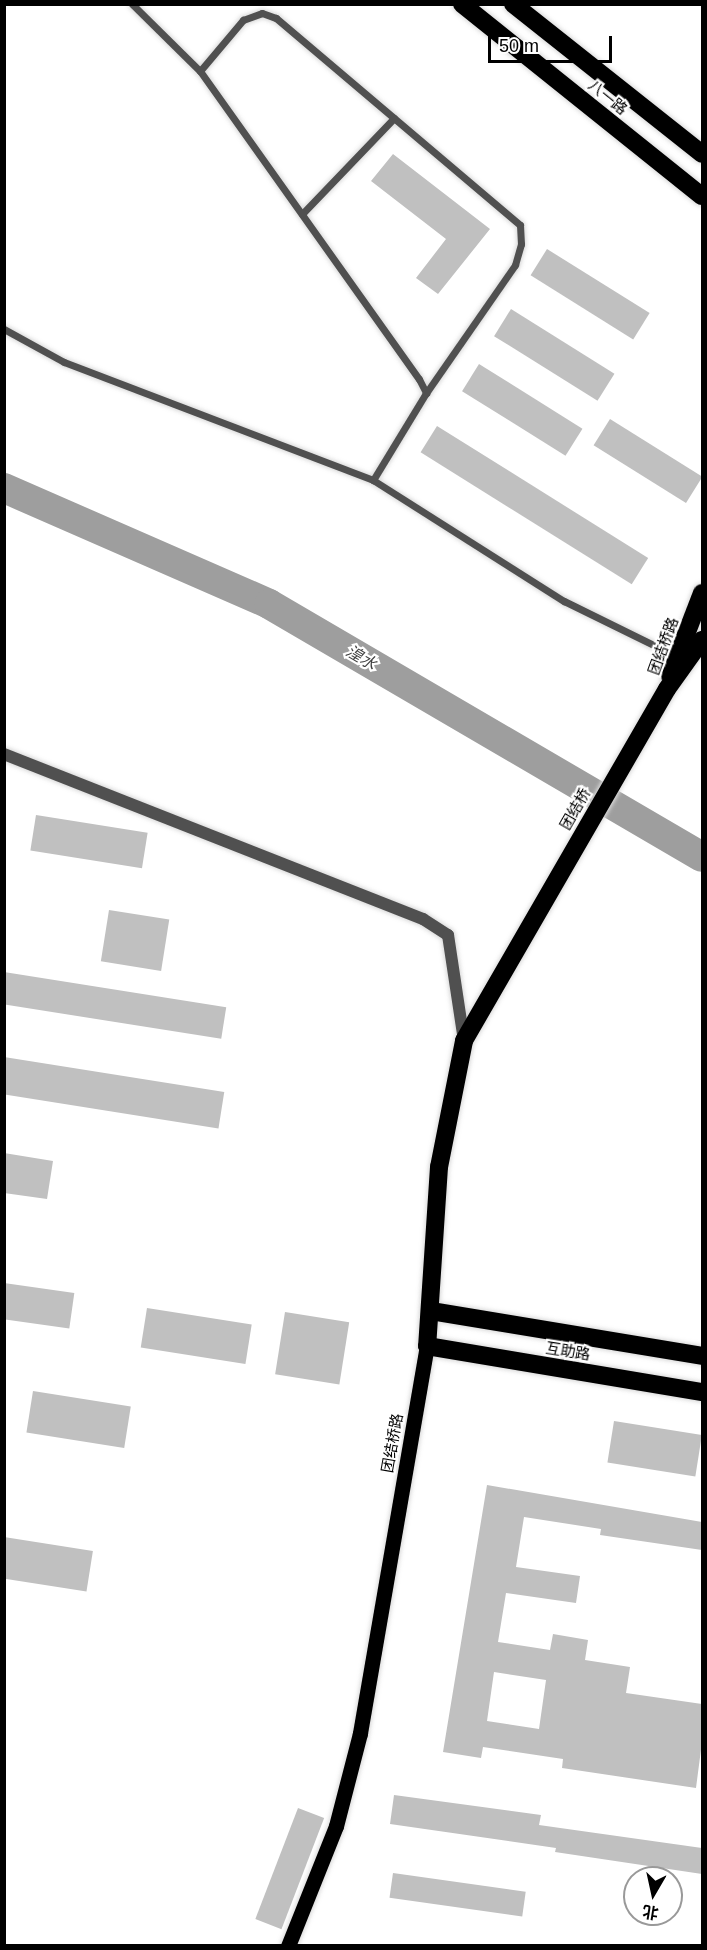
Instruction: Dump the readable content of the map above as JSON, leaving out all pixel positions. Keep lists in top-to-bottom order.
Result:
{
  "streets": {
    "highway": [
      "八一路",
      "团结桥路",
      "团结桥",
      "互助路"
    ]
  },
  "crossings": [
    ["团结桥路", "团结桥"],
    ["团结桥路", "互助路"]
  ],
  "water": ["湟水"],
  "scale_bar": "50 m",
  "north": "bottom"
}
